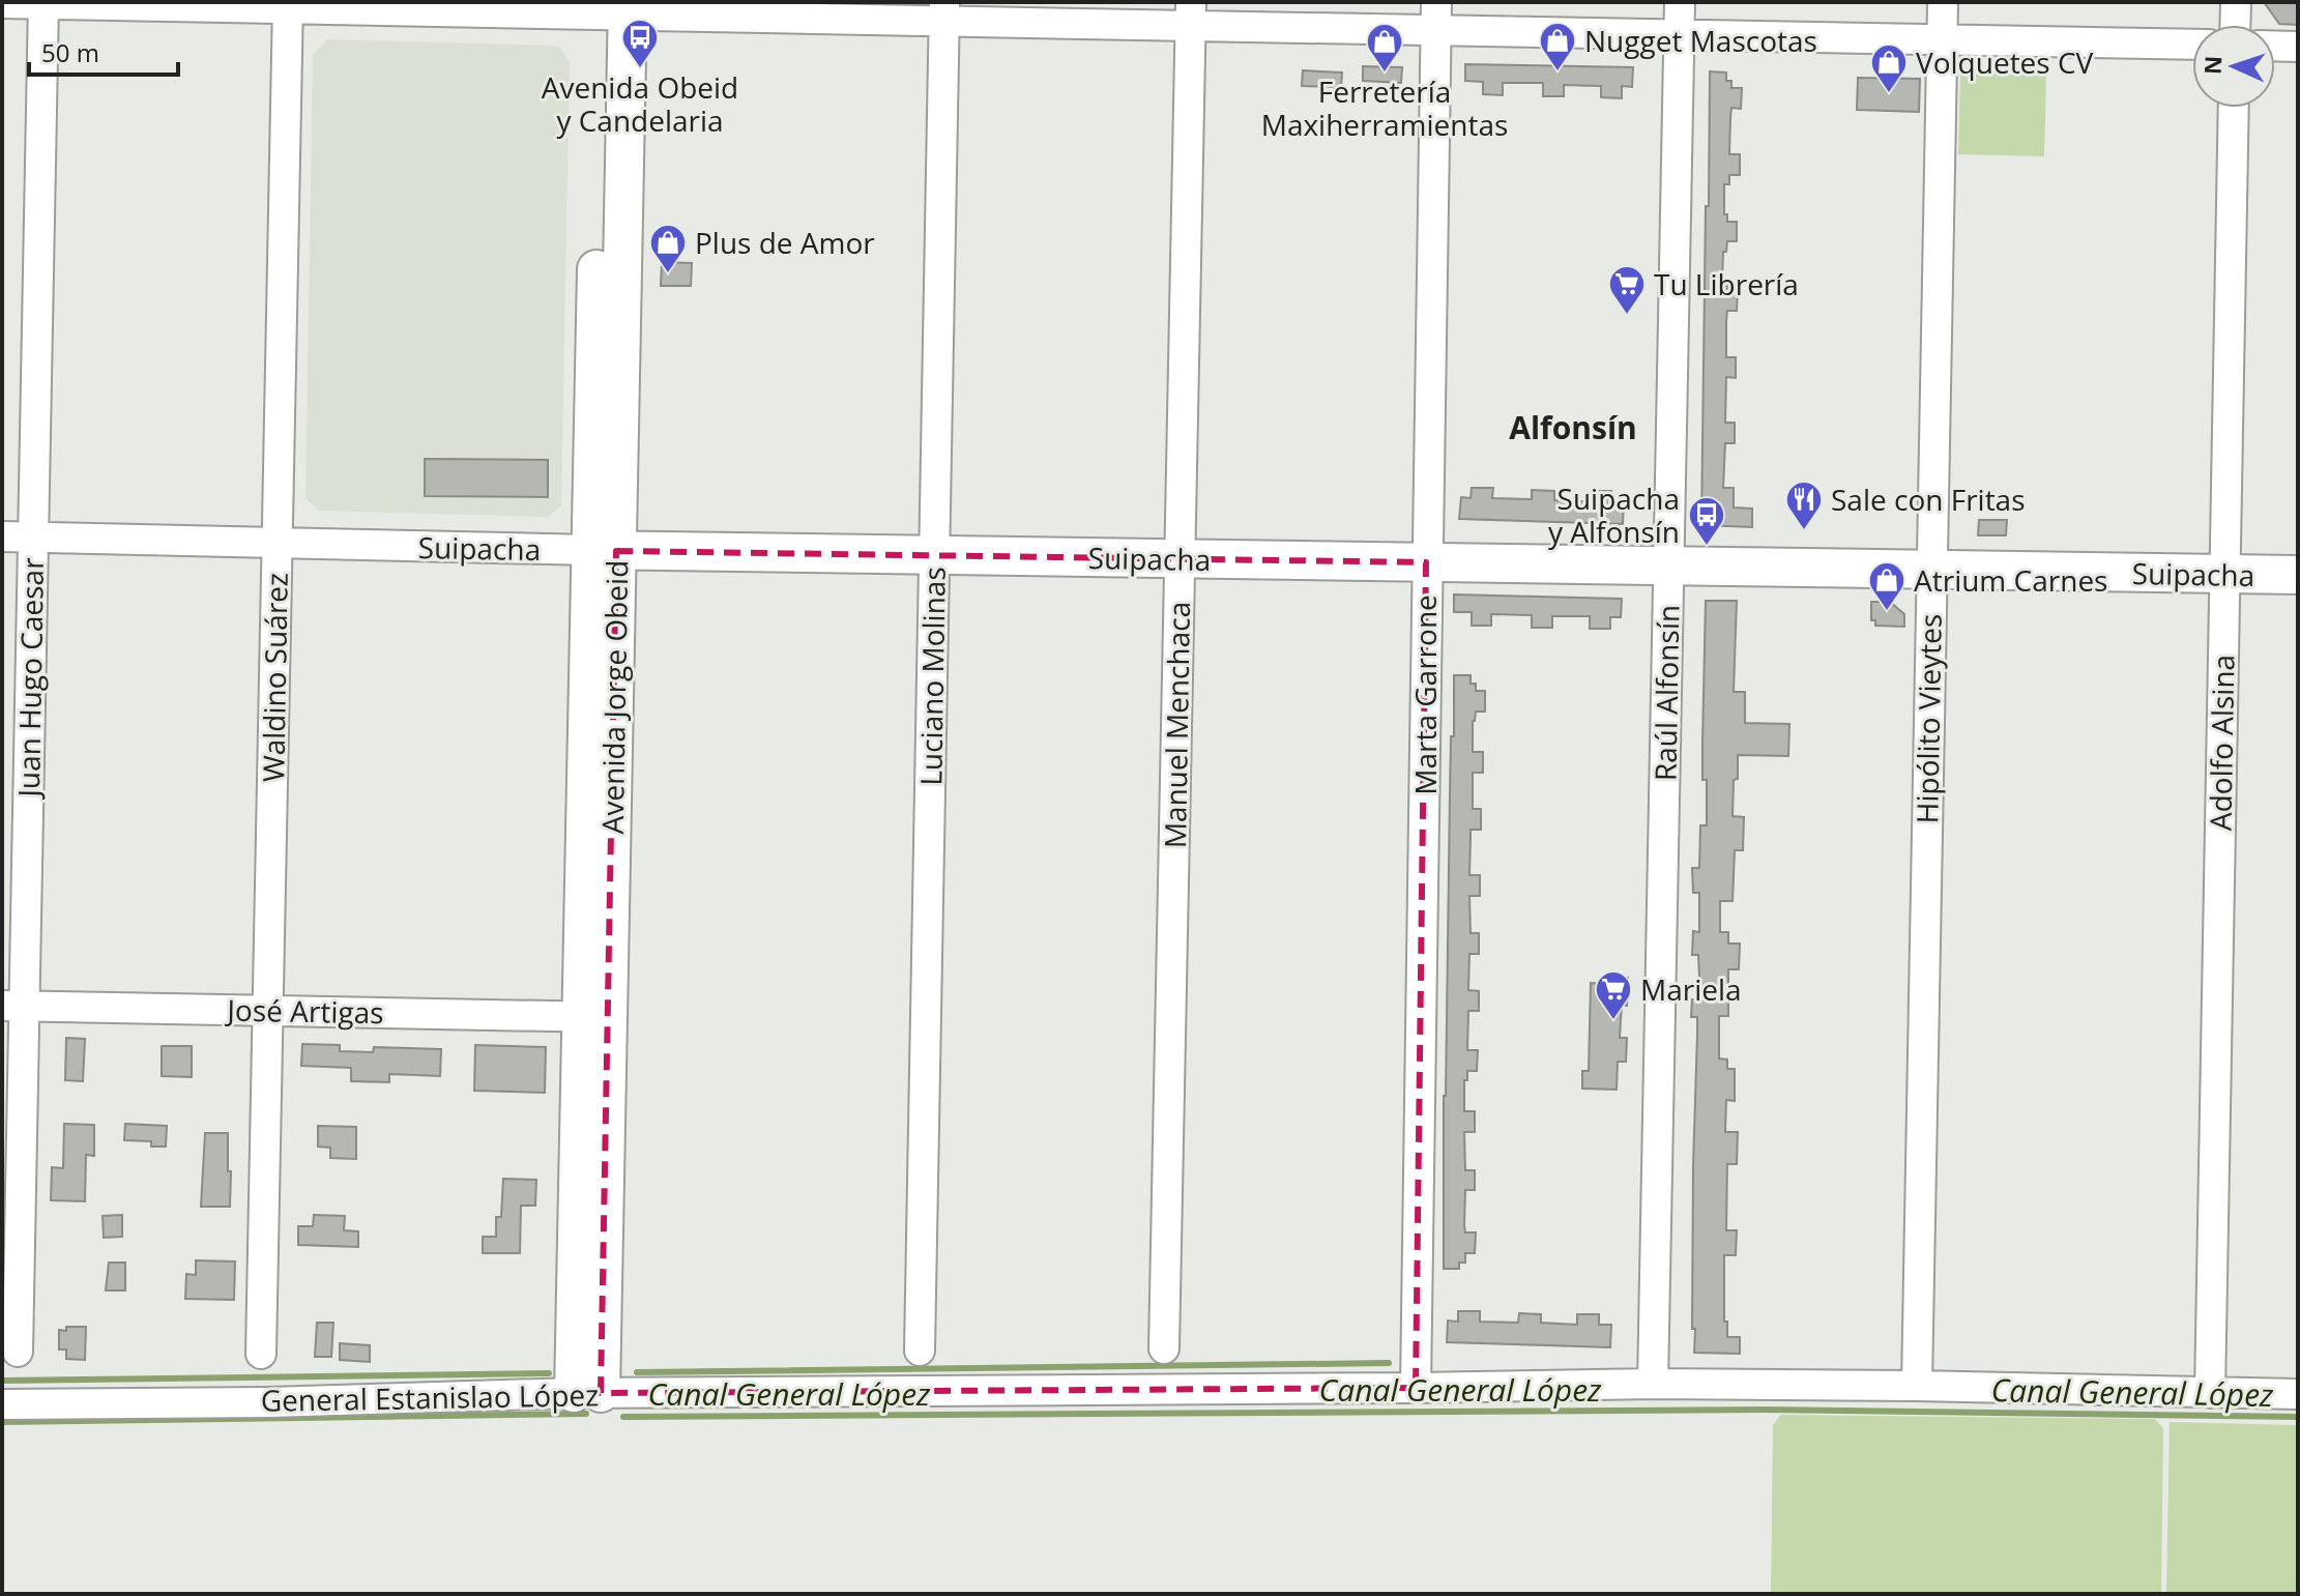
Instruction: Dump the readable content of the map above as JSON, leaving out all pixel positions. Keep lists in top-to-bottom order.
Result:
{
  "streets": {
    "main road": ["Suipacha", "Avenida Jorge Obeid"],
    "street": [
      "Luciano Molinas",
      "Juan Hugo Caesar",
      "Waldino Suárez",
      "Raúl Alfonsín",
      "Marta Garrone",
      "Hipólito Vieytes",
      "Manuel Menchaca",
      "Adolfo Alsina",
      "José Artigas",
      "General Estanislao López"
    ]
  },
  "crossings": [
    ["Suipacha", "Luciano Molinas"],
    ["Suipacha", "Juan Hugo Caesar"],
    ["Suipacha", "Waldino Suárez"],
    ["Suipacha", "Raúl Alfonsín"],
    ["Suipacha", "Marta Garrone"],
    ["Suipacha", "Avenida Jorge Obeid"],
    ["Suipacha", "Hipólito Vieytes"],
    ["Suipacha", "Manuel Menchaca"],
    ["Suipacha", "Adolfo Alsina"],
    ["Juan Hugo Caesar", "José Artigas"],
    ["Waldino Suárez", "José Artigas"],
    ["Raúl Alfonsín", "General Estanislao López"],
    ["Marta Garrone", "General Estanislao López"],
    ["Avenida Jorge Obeid", "José Artigas"],
    ["Avenida Jorge Obeid", "General Estanislao López"],
    ["Hipólito Vieytes", "General Estanislao López"],
    ["Adolfo Alsina", "General Estanislao López"]
  ],
  "districts": ["Alfonsín"],
  "water": ["Canal General López"],
  "places": {
    "bus stop": ["Avenida Obeid y Candelaria", "Suipacha y Alfonsín"],
    "shop": [
      "Nugget Mascotas",
      "Ferretería Maxiherramientas",
      "Volquetes CV",
      "Plus de Amor",
      "Atrium Carnes"
    ],
    "supermarket": ["Tu Librería", "Mariela"],
    "restaurant": ["Sale con Fritas"]
  },
  "scale_bar": "50 m",
  "north": "left"
}
